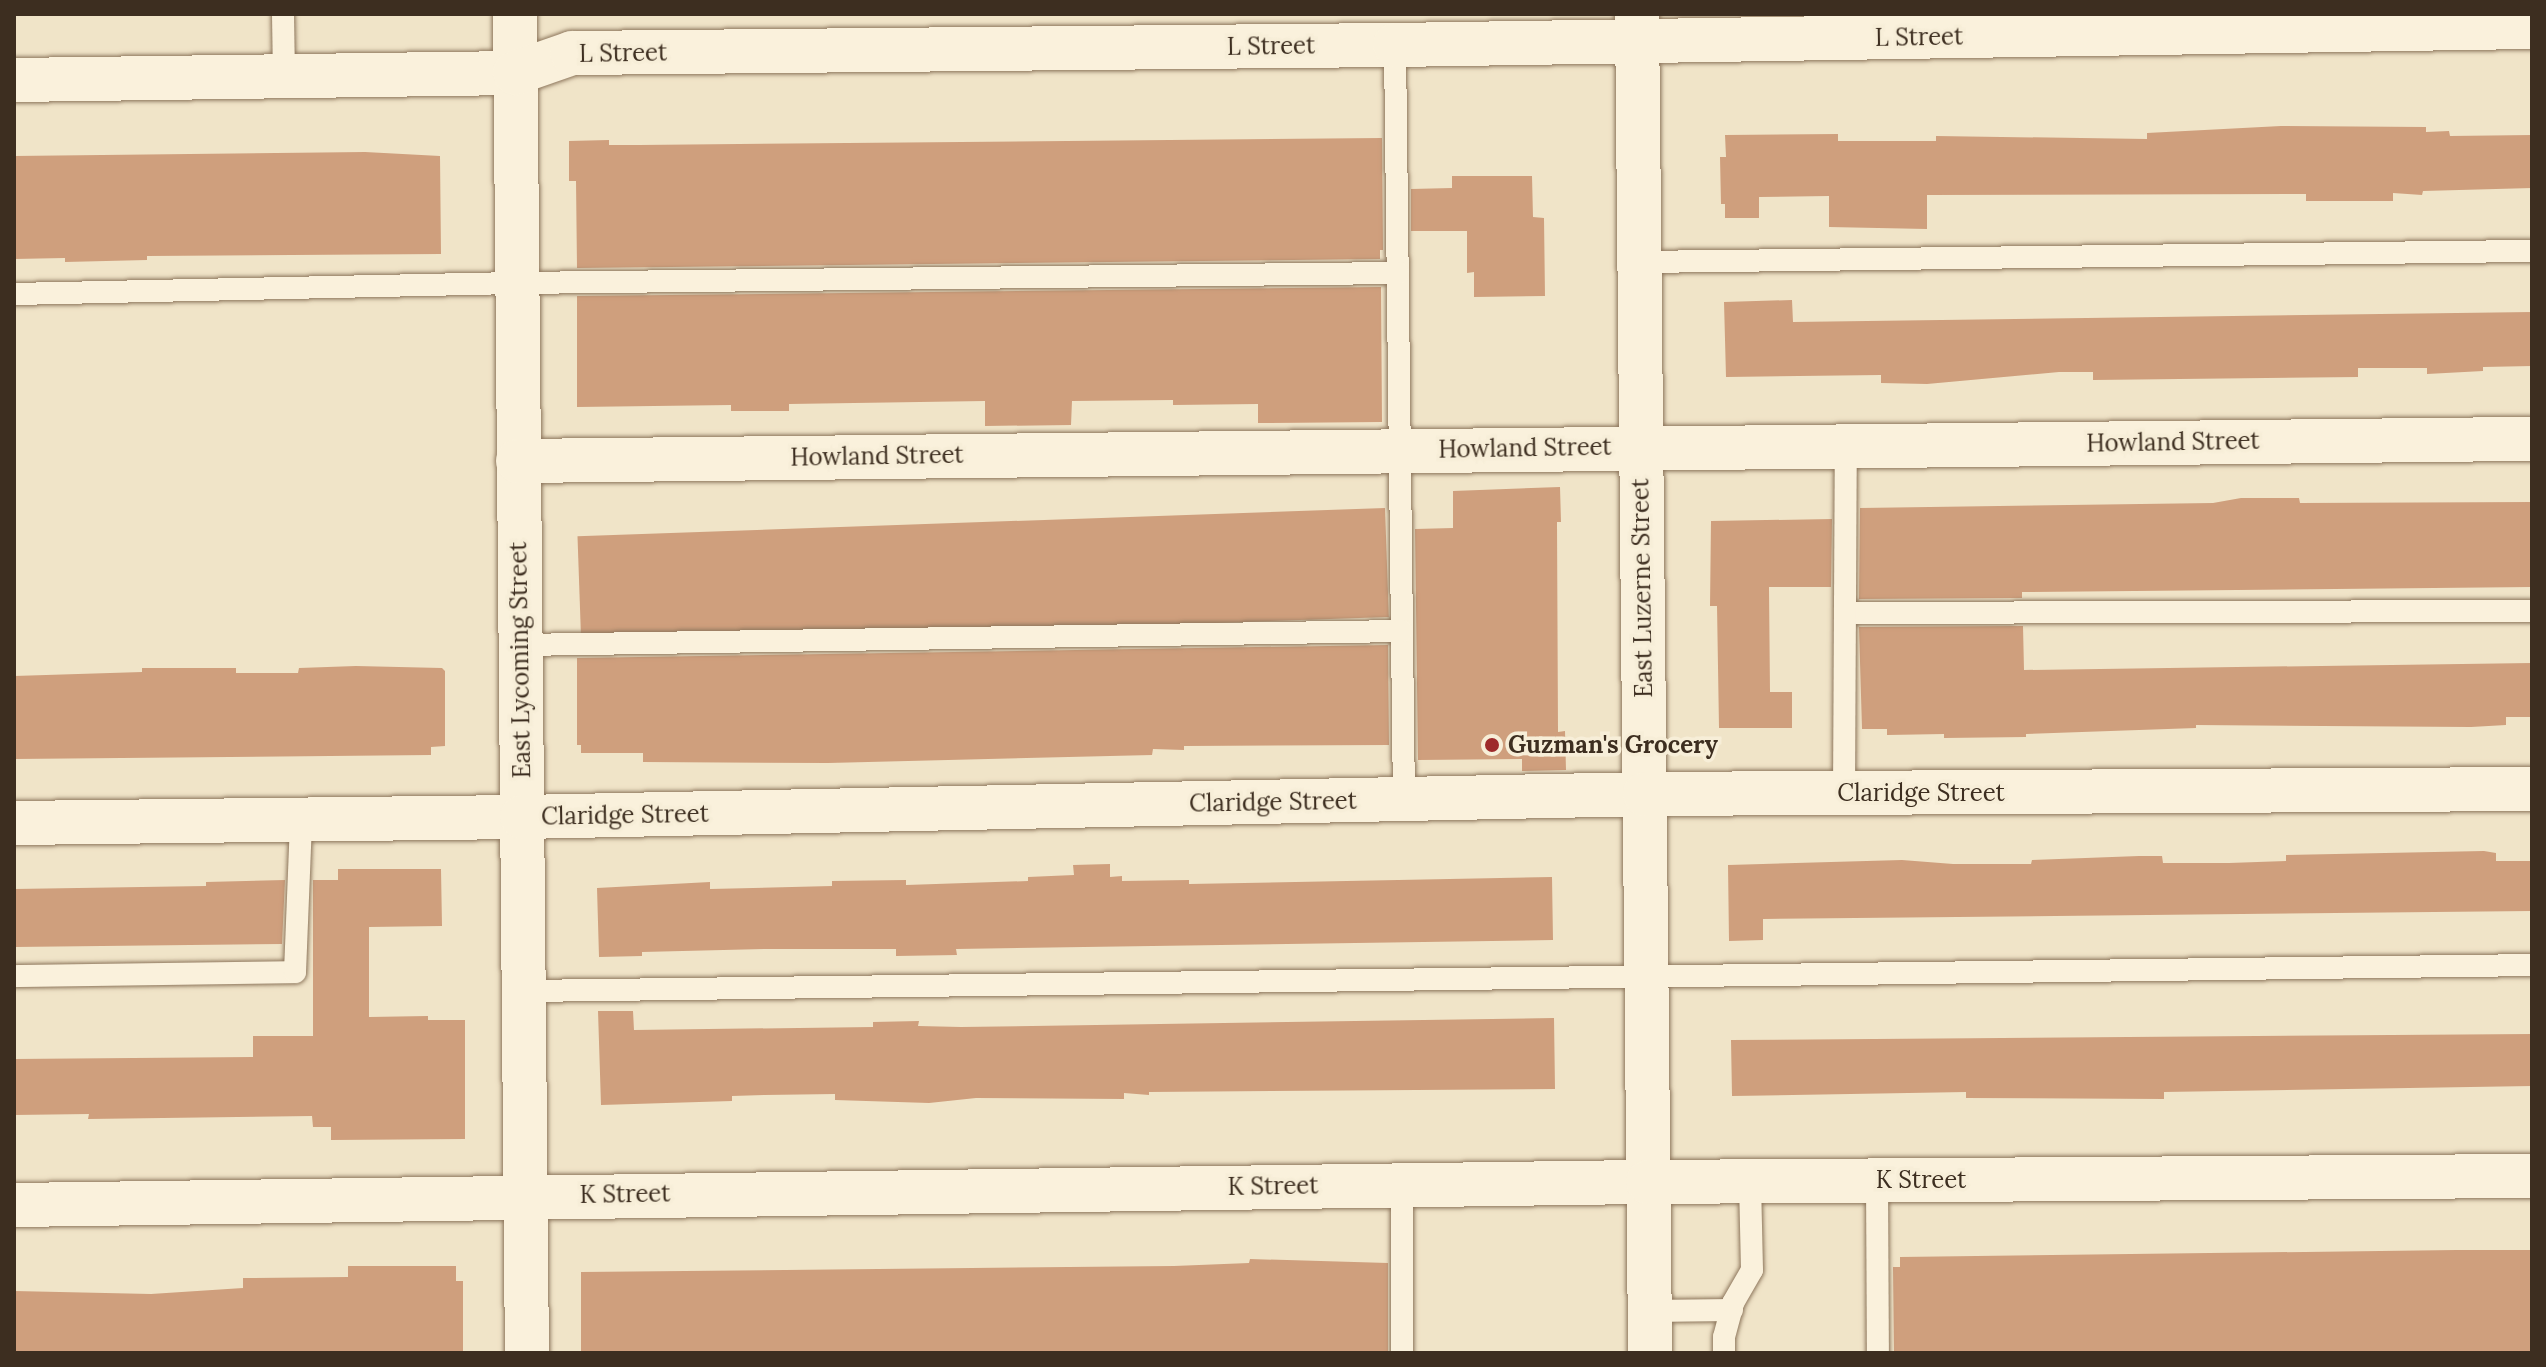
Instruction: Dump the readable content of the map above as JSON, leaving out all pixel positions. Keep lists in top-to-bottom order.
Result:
{
  "streets": {
    "street": [
      "L Street",
      "Howland Street",
      "East Luzerne Street",
      "East Lycoming Street",
      "Claridge Street",
      "K Street"
    ]
  },
  "crossings": [
    ["L Street", "East Luzerne Street"],
    ["L Street", "East Lycoming Street"],
    ["Howland Street", "East Luzerne Street"],
    ["Howland Street", "East Lycoming Street"],
    ["East Luzerne Street", "Claridge Street"],
    ["East Luzerne Street", "K Street"],
    ["East Lycoming Street", "Claridge Street"],
    ["East Lycoming Street", "K Street"]
  ],
  "places": ["Guzman's Grocery"]
}
